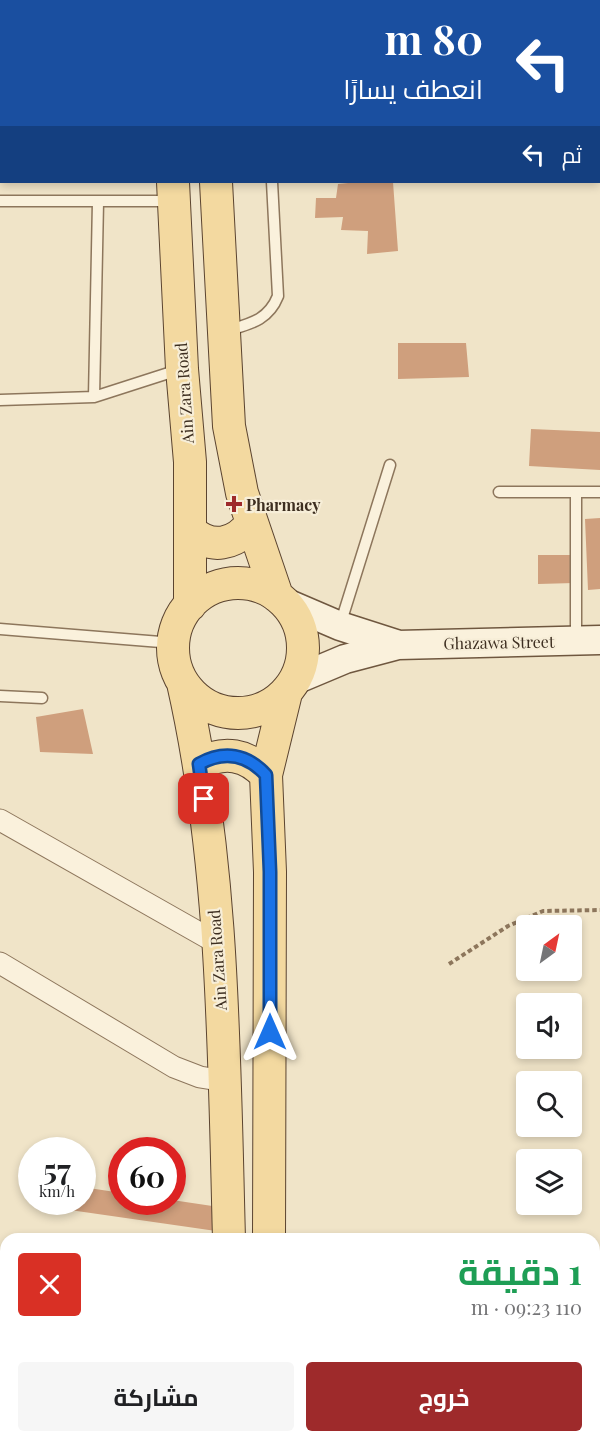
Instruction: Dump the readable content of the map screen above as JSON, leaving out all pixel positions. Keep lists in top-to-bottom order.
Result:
{
  "streets": {
    "main road": ["Ain Zara Road", "Ghazawa Street"]
  },
  "crossings": [
    ["Ain Zara Road", "Ghazawa Street"]
  ],
  "places": {
    "health": ["Pharmacy"]
  },
  "north": "top right",
  "page": {
    "turn": ["80 m", "انعطف يسارًا"],
    "then": "ثم",
    "speed": "57 km/h",
    "limit": "60",
    "heading": ["1 دقيقة", "110 m · 09:23"],
    "buttons": ["خروج", "مشاركة"]
  }
}
